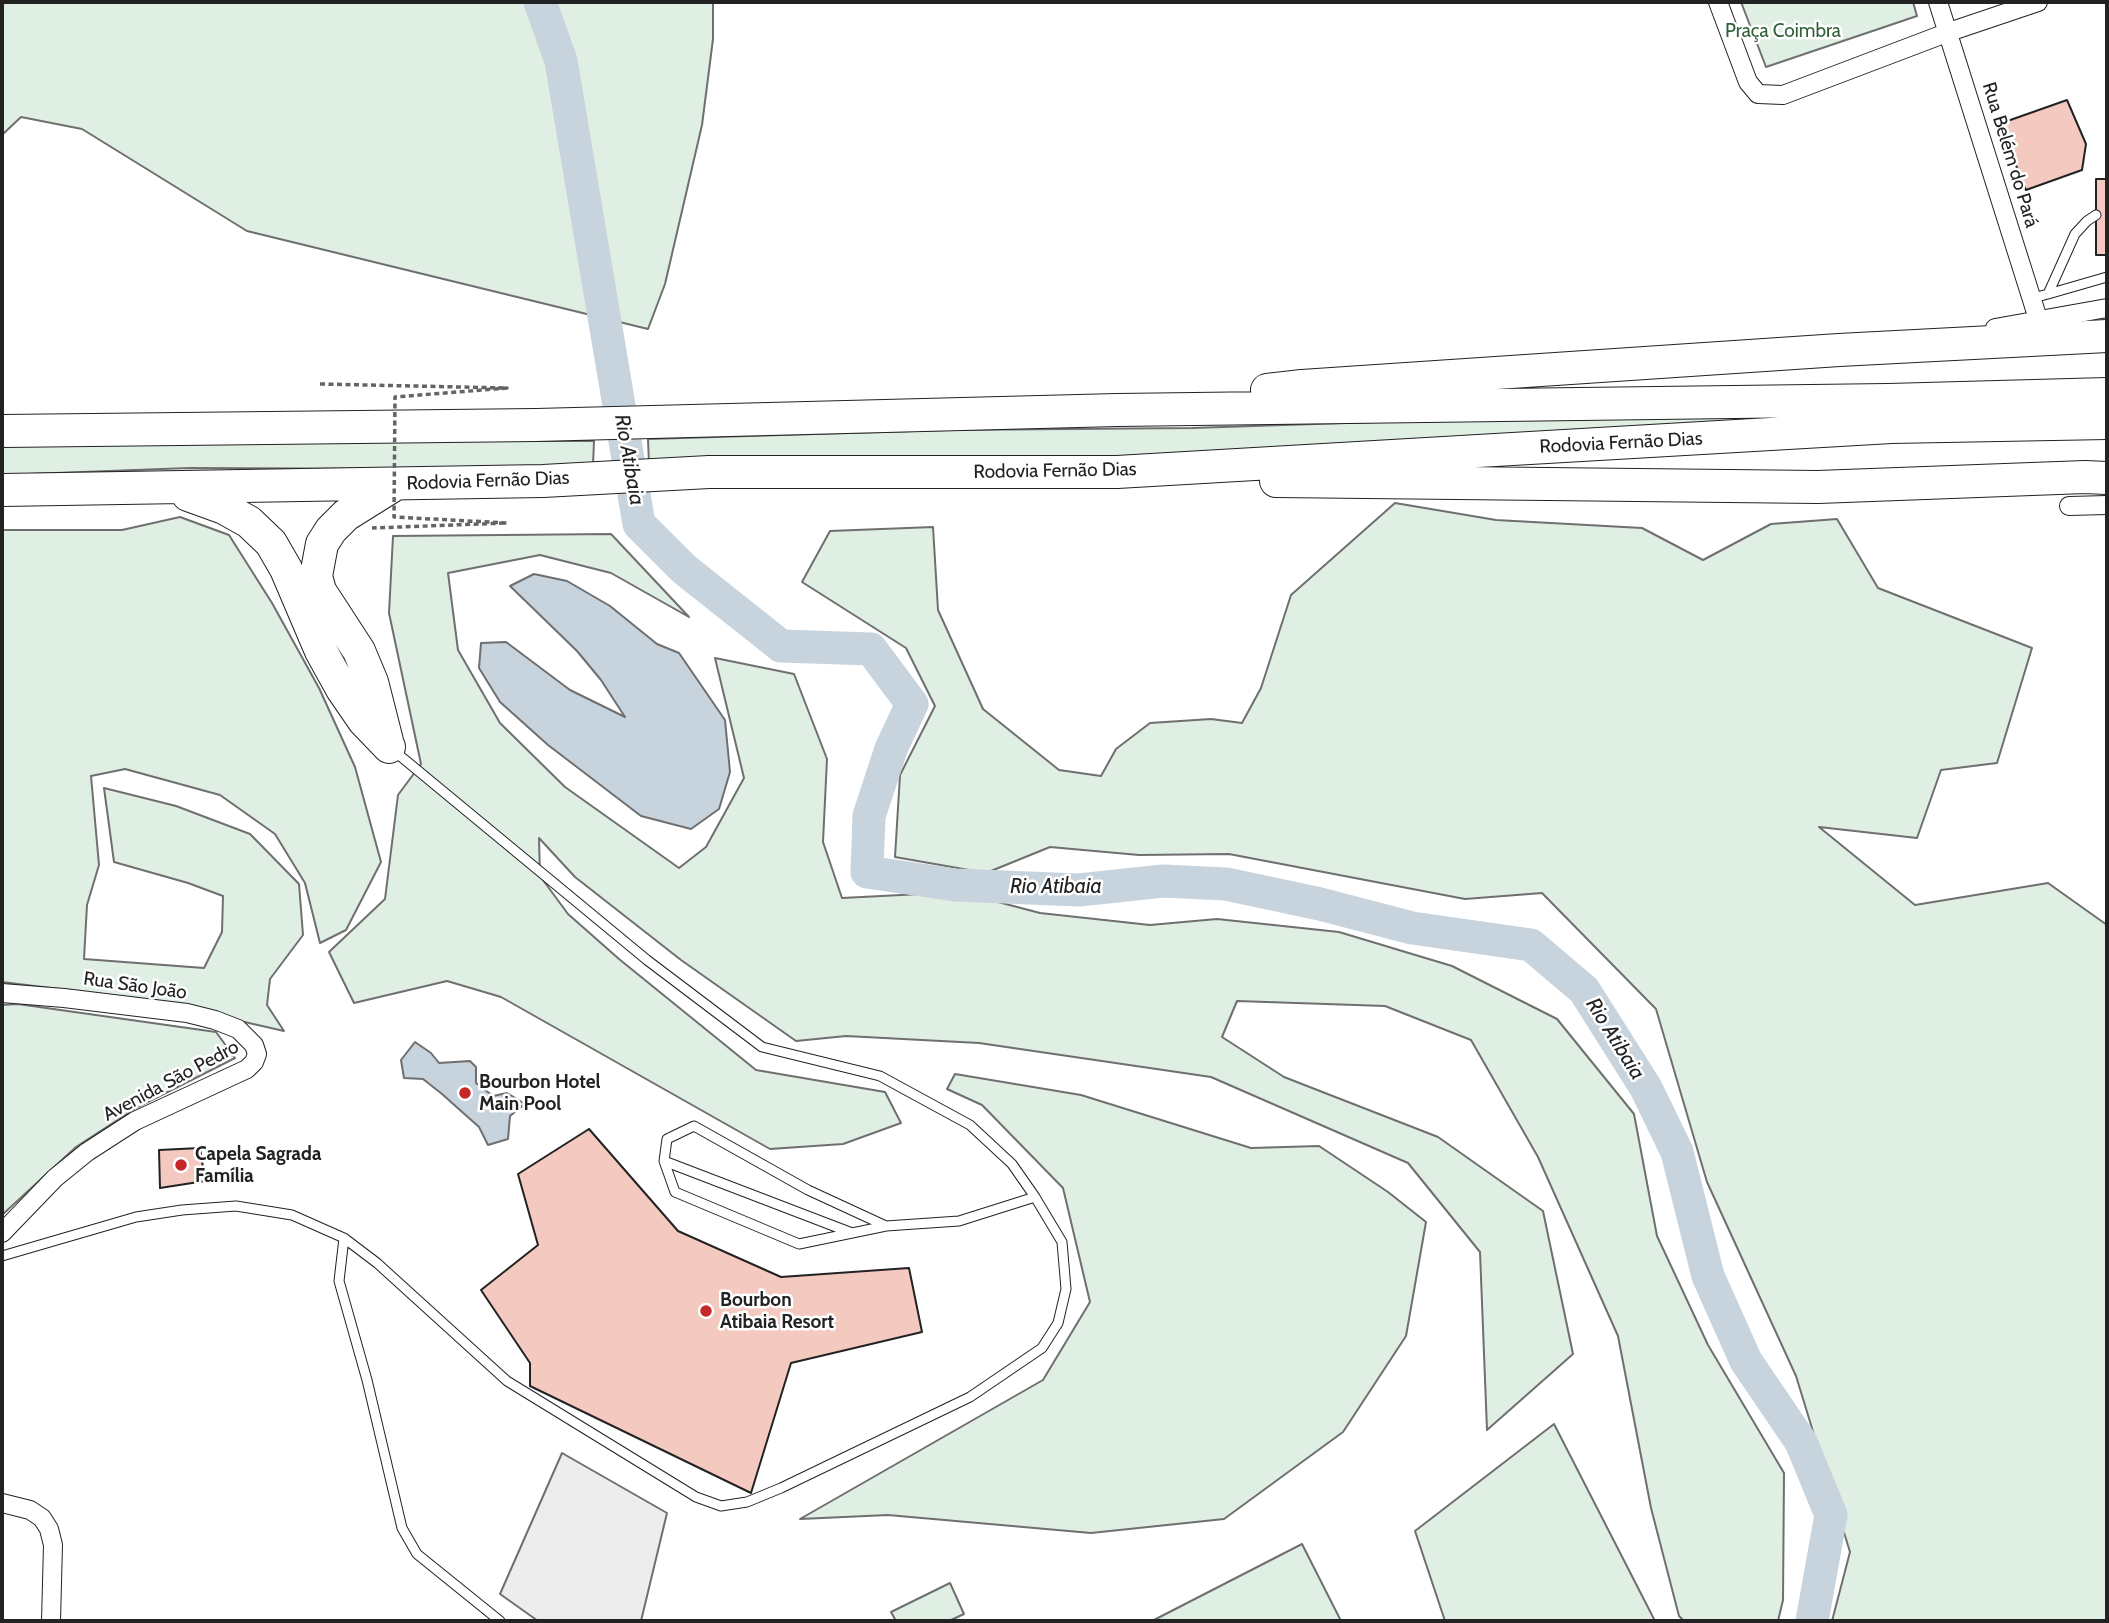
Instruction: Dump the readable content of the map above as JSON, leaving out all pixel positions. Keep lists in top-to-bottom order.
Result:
{
  "streets": {
    "highway": ["Rodovia Fernão Dias"],
    "street": ["Rua Belém do Pará", "Rua São João", "Avenida São Pedro"]
  },
  "crossings": [
    ["Rua São João", "Avenida São Pedro"]
  ],
  "water": ["Rio Atibaia"],
  "parks": ["Praça Coimbra"],
  "places": ["Bourbon Hotel Main Pool", "Capela Sagrada Família", "Bourbon Atibaia Resort"]
}
